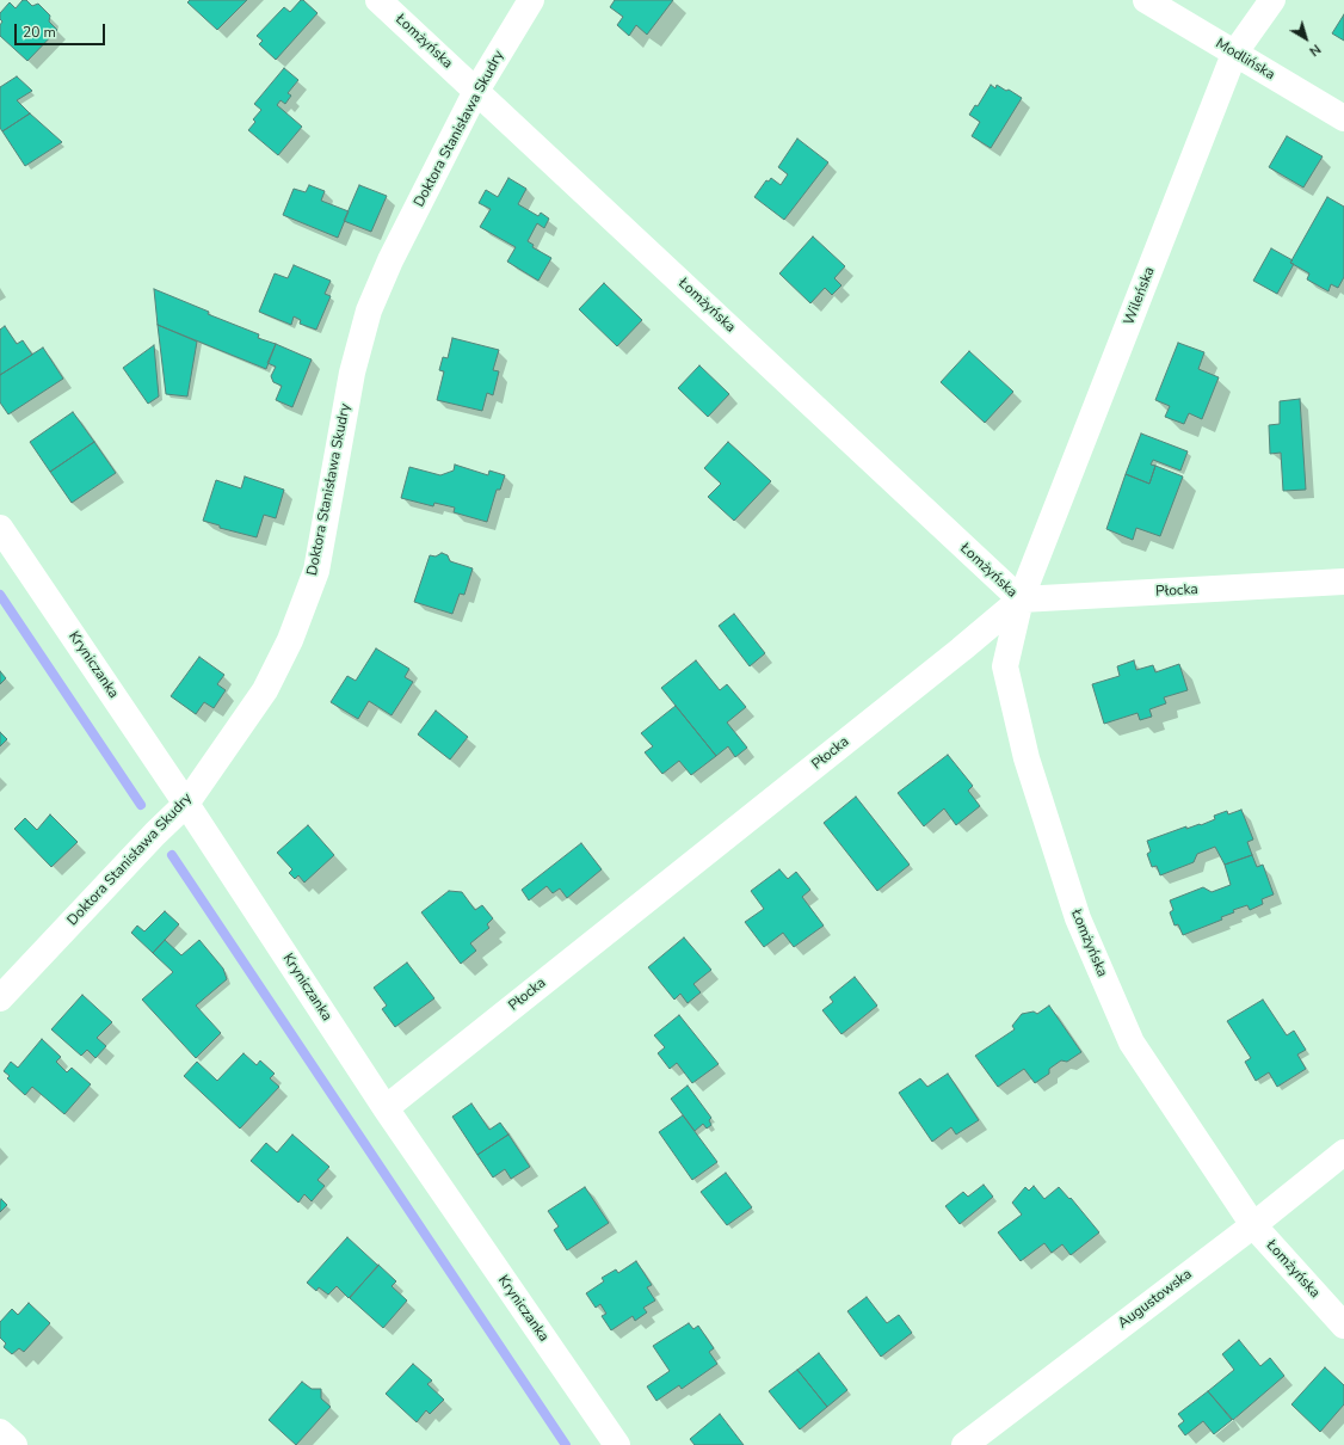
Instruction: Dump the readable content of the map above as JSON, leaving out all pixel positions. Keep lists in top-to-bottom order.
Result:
{
  "streets": {
    "street": [
      "Łomżyńska",
      "Modlińska",
      "Doktora Stanisława Skudry",
      "Wileńska",
      "Płocka",
      "Kryniczanka",
      "Augustowska"
    ]
  },
  "crossings": [
    ["Łomżyńska", "Doktora Stanisława Skudry"],
    ["Łomżyńska", "Wileńska"],
    ["Łomżyńska", "Płocka"],
    ["Łomżyńska", "Augustowska"],
    ["Modlińska", "Wileńska"],
    ["Doktora Stanisława Skudry", "Kryniczanka"],
    ["Wileńska", "Płocka"],
    ["Płocka", "Kryniczanka"]
  ],
  "scale_bar": "20 m",
  "north": "bottom right"
}
